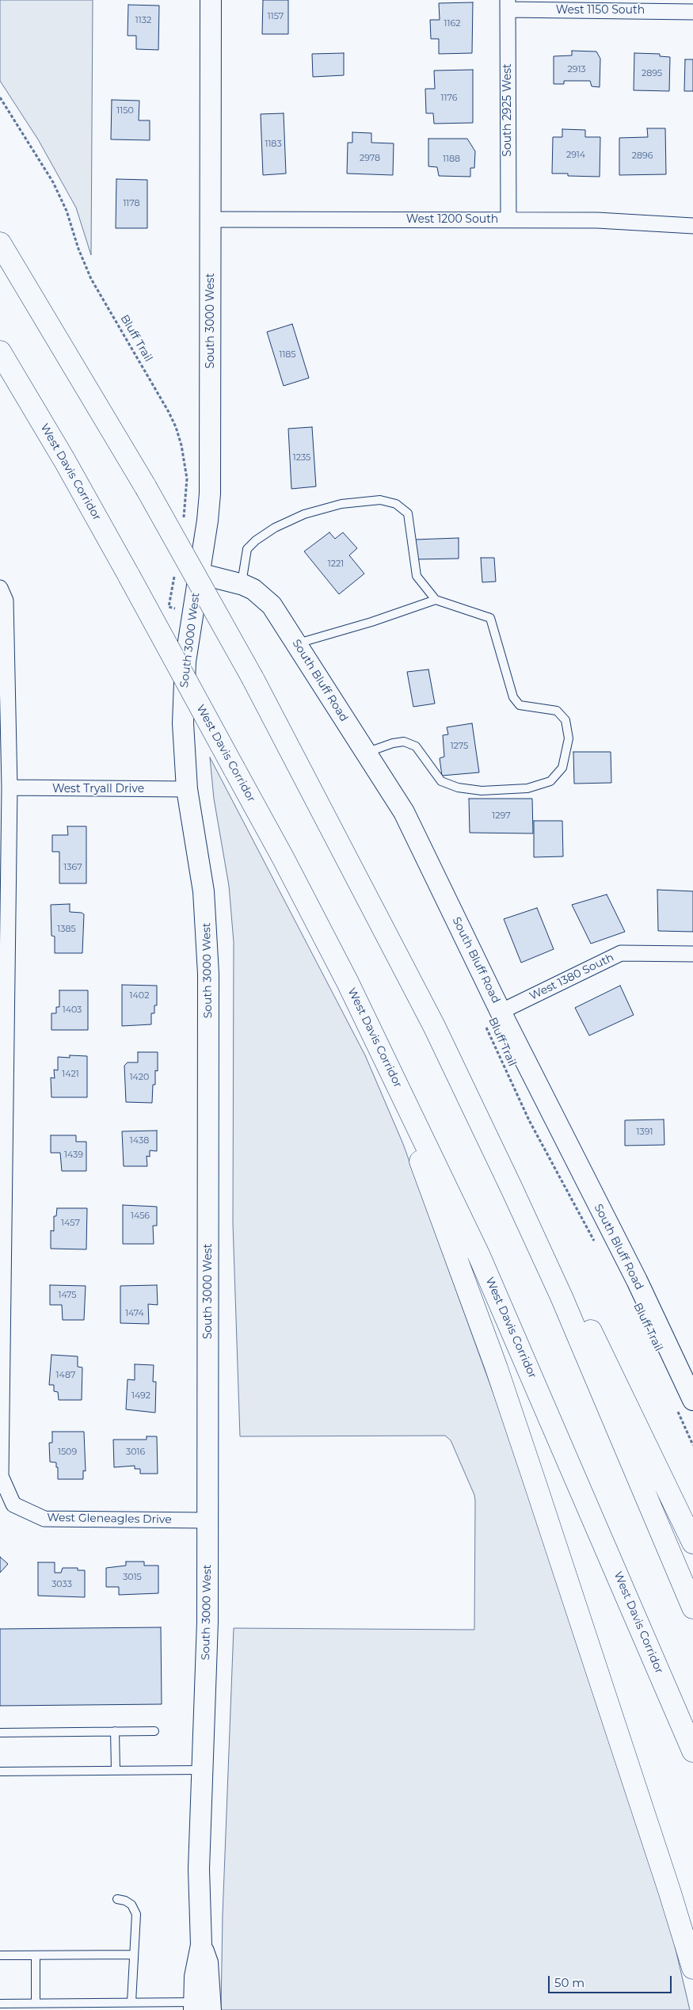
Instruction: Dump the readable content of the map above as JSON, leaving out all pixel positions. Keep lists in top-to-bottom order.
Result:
{
  "streets": {
    "highway": ["West Davis Corridor"],
    "main road": ["South 3000 West", "South Bluff Road"],
    "street": [
      "West 1150 South",
      "South 2925 West",
      "West 1200 South",
      "West Tryall Drive",
      "West 1380 South",
      "West Gleneagles Drive"
    ],
    "path": ["Bluff Trail"]
  },
  "crossings": [
    ["West 1150 South", "South 2925 West"],
    ["South 2925 West", "West 1200 South"],
    ["West 1200 South", "South 3000 West"],
    ["South 3000 West", "South Bluff Road"],
    ["South 3000 West", "West Tryall Drive"],
    ["South 3000 West", "West Gleneagles Drive"],
    ["Bluff Trail", "South Bluff Road"],
    ["Bluff Trail", "West 1380 South"],
    ["South Bluff Road", "West 1380 South"],
    ["West Tryall Drive", "West Gleneagles Drive"]
  ],
  "house_numbers": [
    "1157",
    "1132",
    "1162",
    "2913",
    "2895",
    "1176",
    "1150",
    "1183",
    "2914",
    "2896",
    "2978",
    "1188",
    "1178",
    "1185",
    "1235",
    "1221",
    "1275",
    "1297",
    "1367",
    "1385",
    "1402",
    "1403",
    "1421",
    "1420",
    "1391",
    "1438",
    "1439",
    "1456",
    "1457",
    "1475",
    "1474",
    "1487",
    "1492",
    "1509",
    "3016",
    "3015",
    "3033"
  ],
  "scale_bar": "50 m"
}
